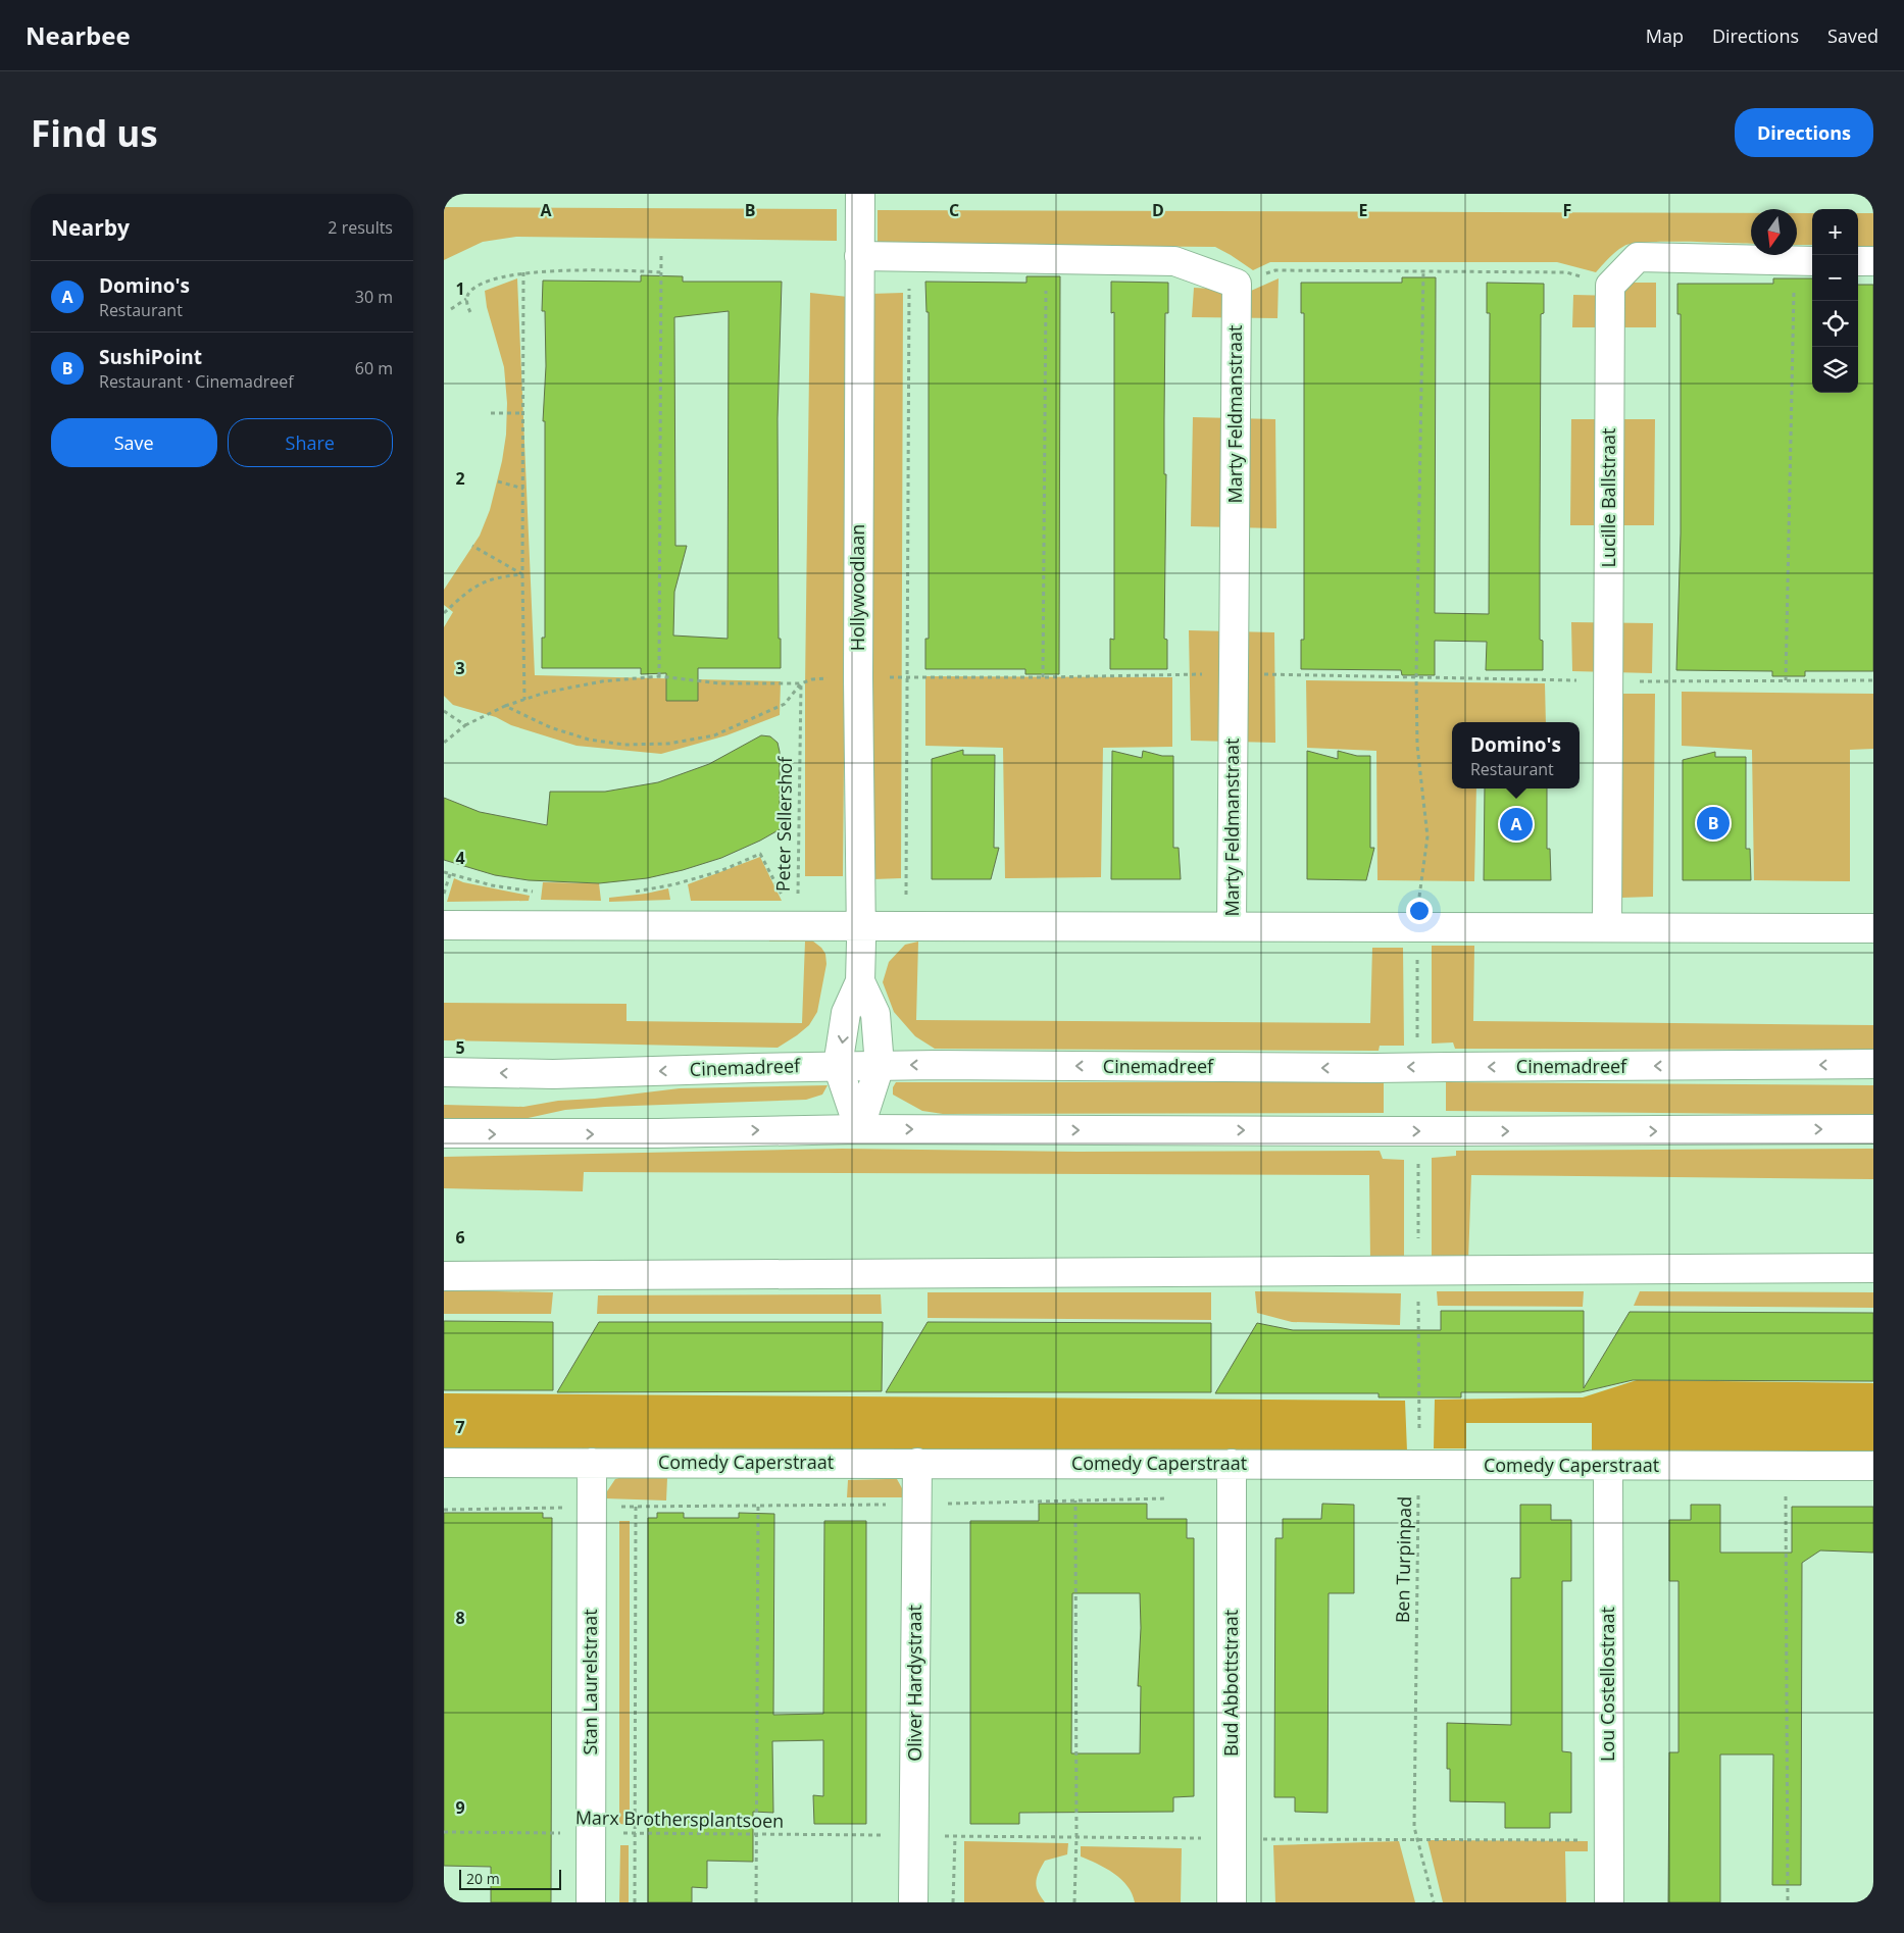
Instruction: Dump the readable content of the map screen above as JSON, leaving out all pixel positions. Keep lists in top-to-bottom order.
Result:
{
  "streets": {
    "street": [
      "Marty Feldmanstraat",
      "Lucille Ballstraat",
      "Hollywoodlaan",
      "Cinemadreef",
      "Comedy Caperstraat",
      "Stan Laurelstraat",
      "Oliver Hardystraat",
      "Bud Abbottstraat",
      "Lou Costellostraat"
    ],
    "path": ["Peter Sellershof", "Ben Turpinpad", "Marx Brothersplantsoen"]
  },
  "crossings": [
    ["Hollywoodlaan", "Cinemadreef"],
    ["Comedy Caperstraat", "Stan Laurelstraat"],
    ["Comedy Caperstraat", "Oliver Hardystraat"],
    ["Comedy Caperstraat", "Bud Abbottstraat"],
    ["Comedy Caperstraat", "Lou Costellostraat"],
    ["Stan Laurelstraat", "Marx Brothersplantsoen"],
    ["Oliver Hardystraat", "Marx Brothersplantsoen"]
  ],
  "scale_bar": "20 m",
  "north": "bottom",
  "page": {
    "header": "Nearbee",
    "nav": ["Map", "Directions", "Saved"],
    "buttons": [
      "Directions",
      ["Save", "Share"]
    ],
    "title": "Find us",
    "heading": ["Nearby", "2 results"],
    "map_buttons": ["+", "−"],
    "list": [
      {
        "mark": "A",
        "name": "Domino's",
        "note": "Restaurant",
        "value": "30 m"
      },
      {
        "mark": "B",
        "name": "SushiPoint",
        "note": "Restaurant · Cinemadreef",
        "value": "60 m"
      }
    ],
    "popup": ["Domino's", "Restaurant"],
    "pins": ["B", "A"],
    "scale": "20 m"
  },
  "grid": {
    "columns": [
      "A",
      "B",
      "C",
      "D",
      "E",
      "F"
    ],
    "rows": [
      "1",
      "2",
      "3",
      "4",
      "5",
      "6",
      "7",
      "8",
      "9"
    ]
  }
}
